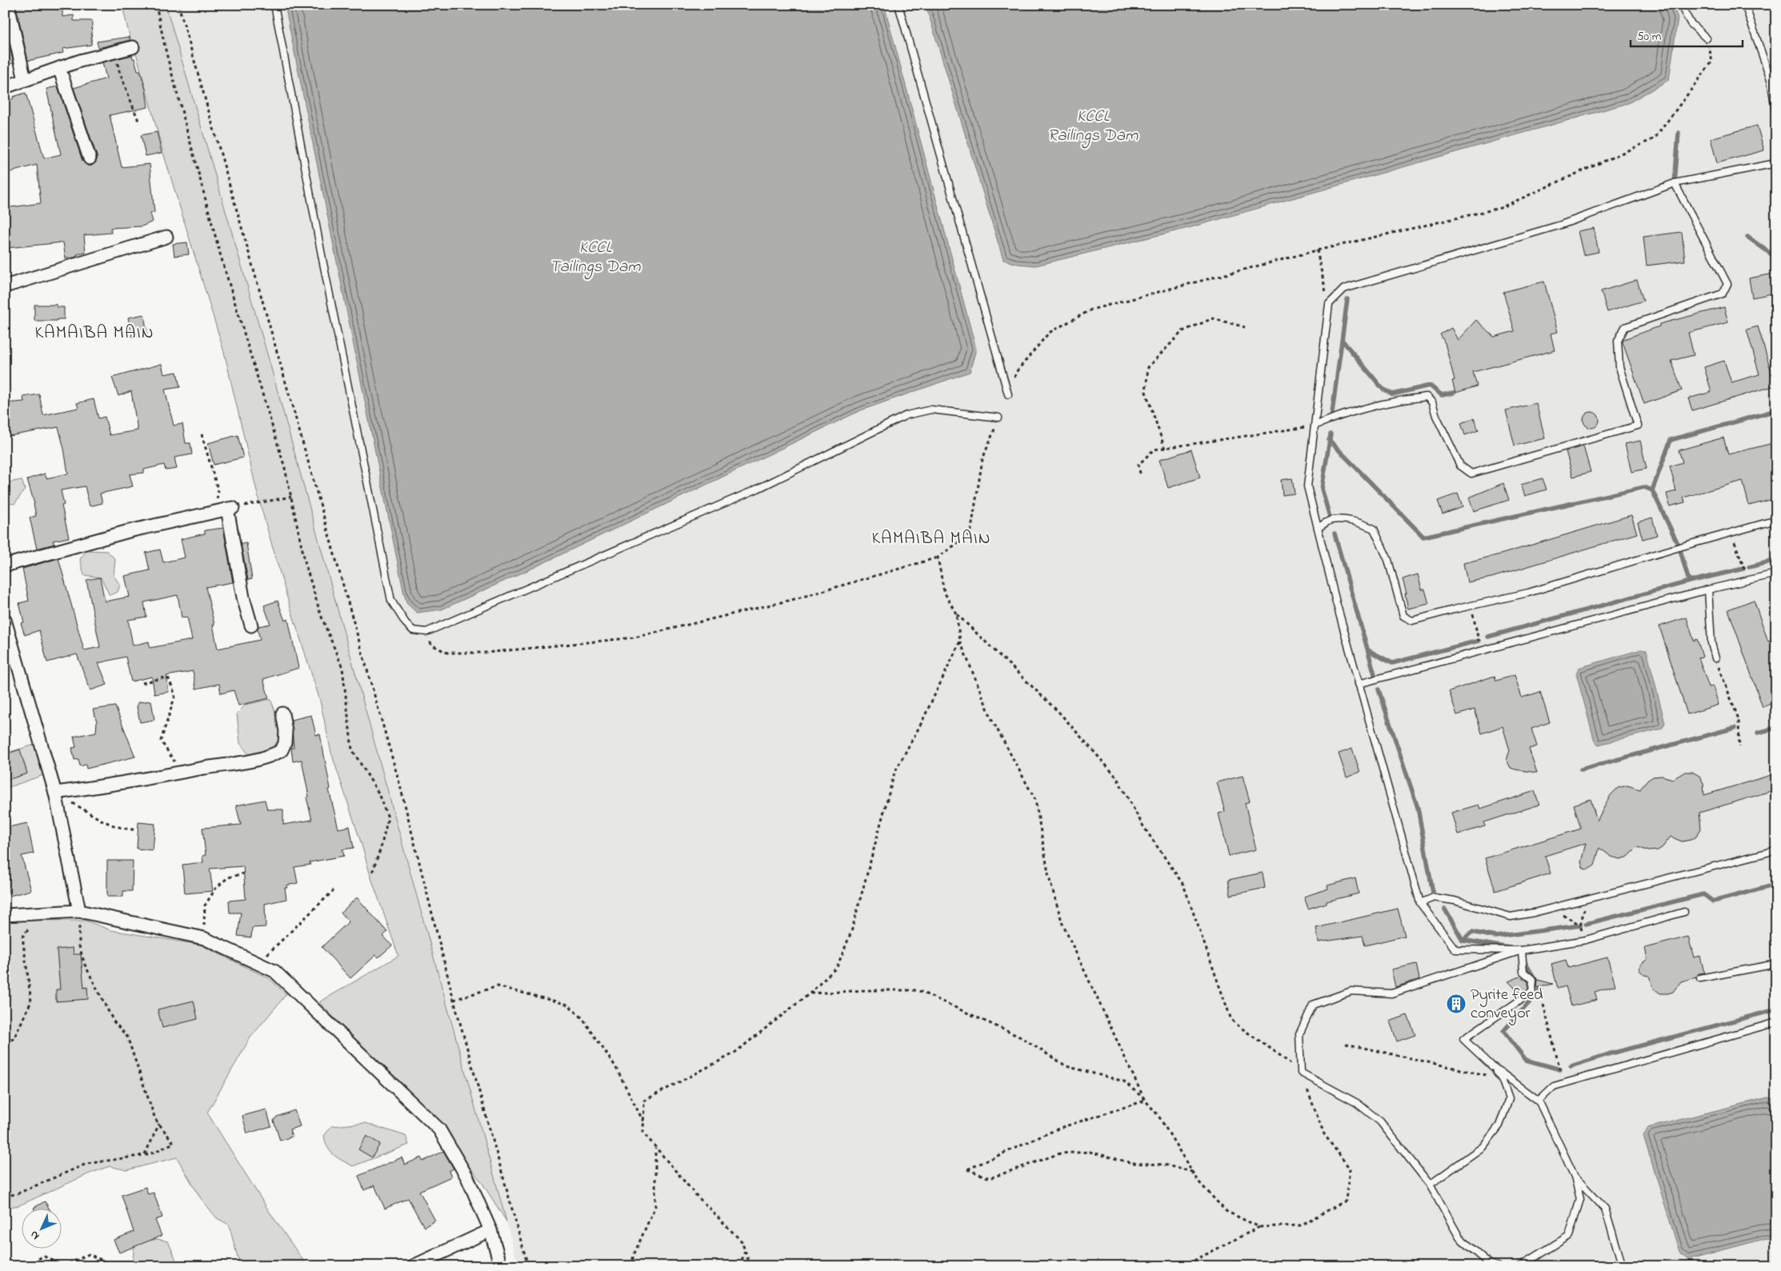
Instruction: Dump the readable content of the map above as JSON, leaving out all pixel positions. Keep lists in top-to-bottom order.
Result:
{
  "districts": ["KAMAIBA MAIN", "KAMAIBA MAIN"],
  "water": ["KCCL Railings Dam", "KCCL Tailings Dam"],
  "places": {
    "building": ["Pyrite feed conveyor"]
  },
  "scale_bar": "50 m",
  "north": "bottom left"
}
